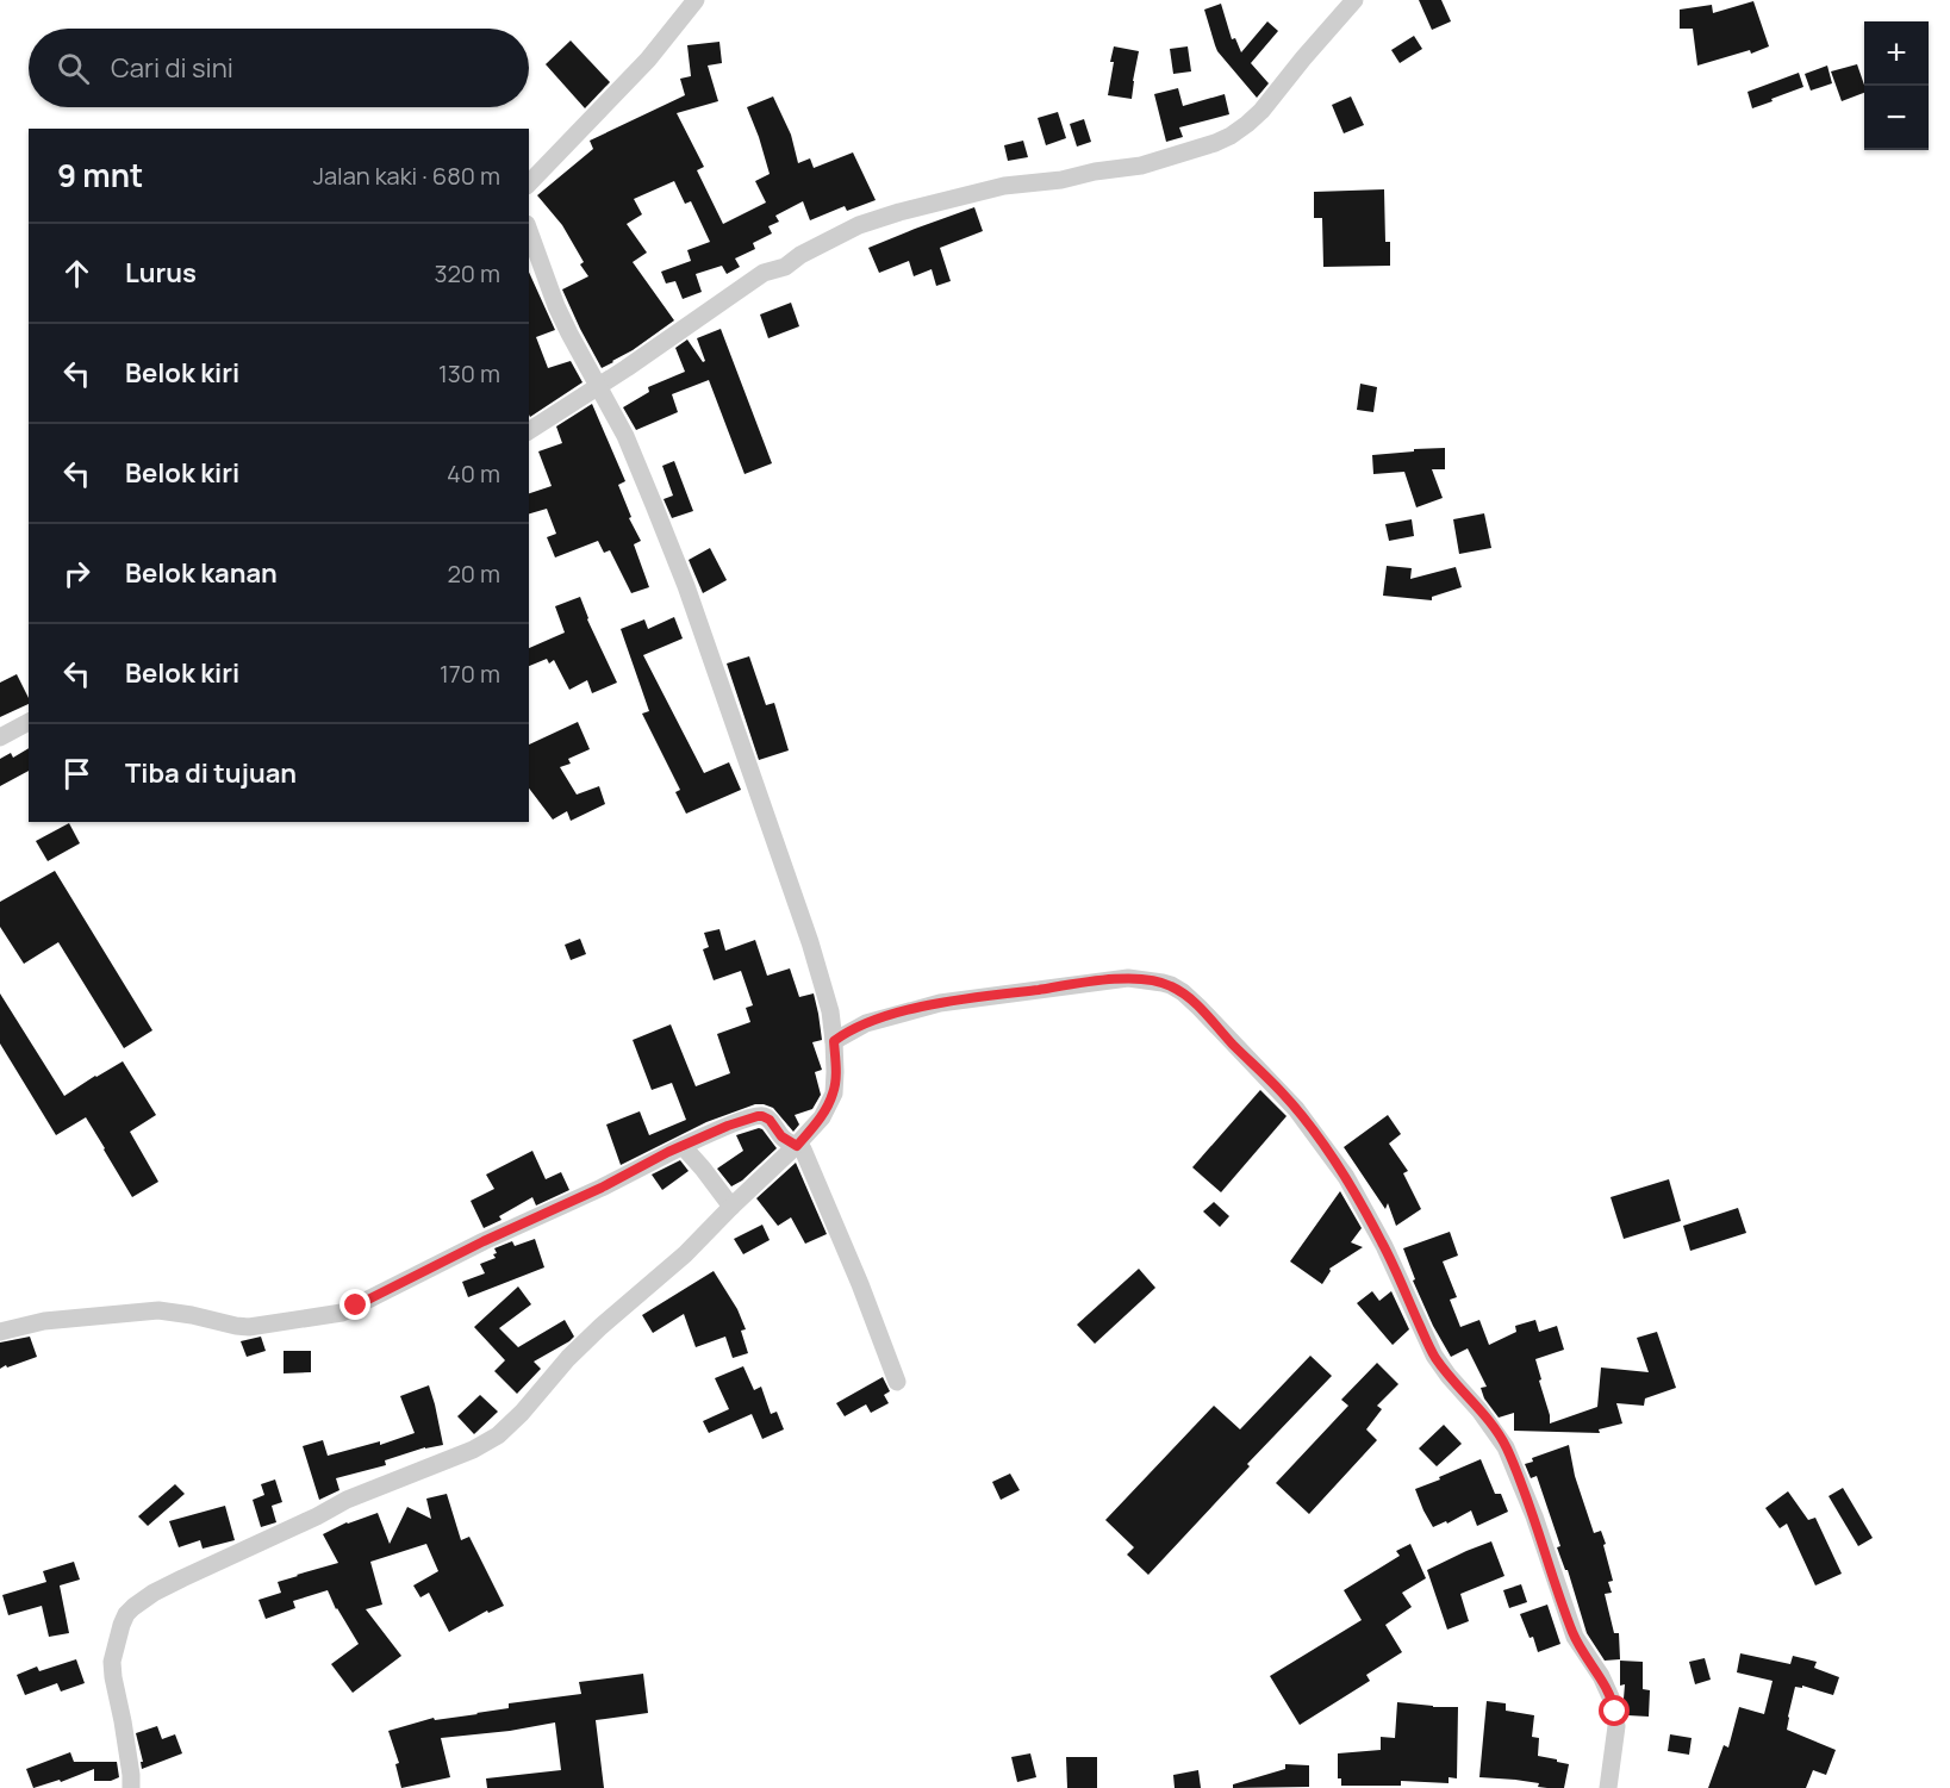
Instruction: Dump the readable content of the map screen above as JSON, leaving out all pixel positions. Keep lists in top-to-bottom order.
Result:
{
  "page": {
    "map_buttons": ["+", "−"],
    "search": "Cari di sini",
    "heading": ["9 mnt", "Jalan kaki · 680 m"],
    "list": [
      ["Lurus", "320 m"],
      ["Belok kiri", "130 m"],
      ["Belok kiri", "40 m"],
      ["Belok kanan", "20 m"],
      ["Belok kiri", "170 m"],
      "Tiba di tujuan"
    ]
  }
}
